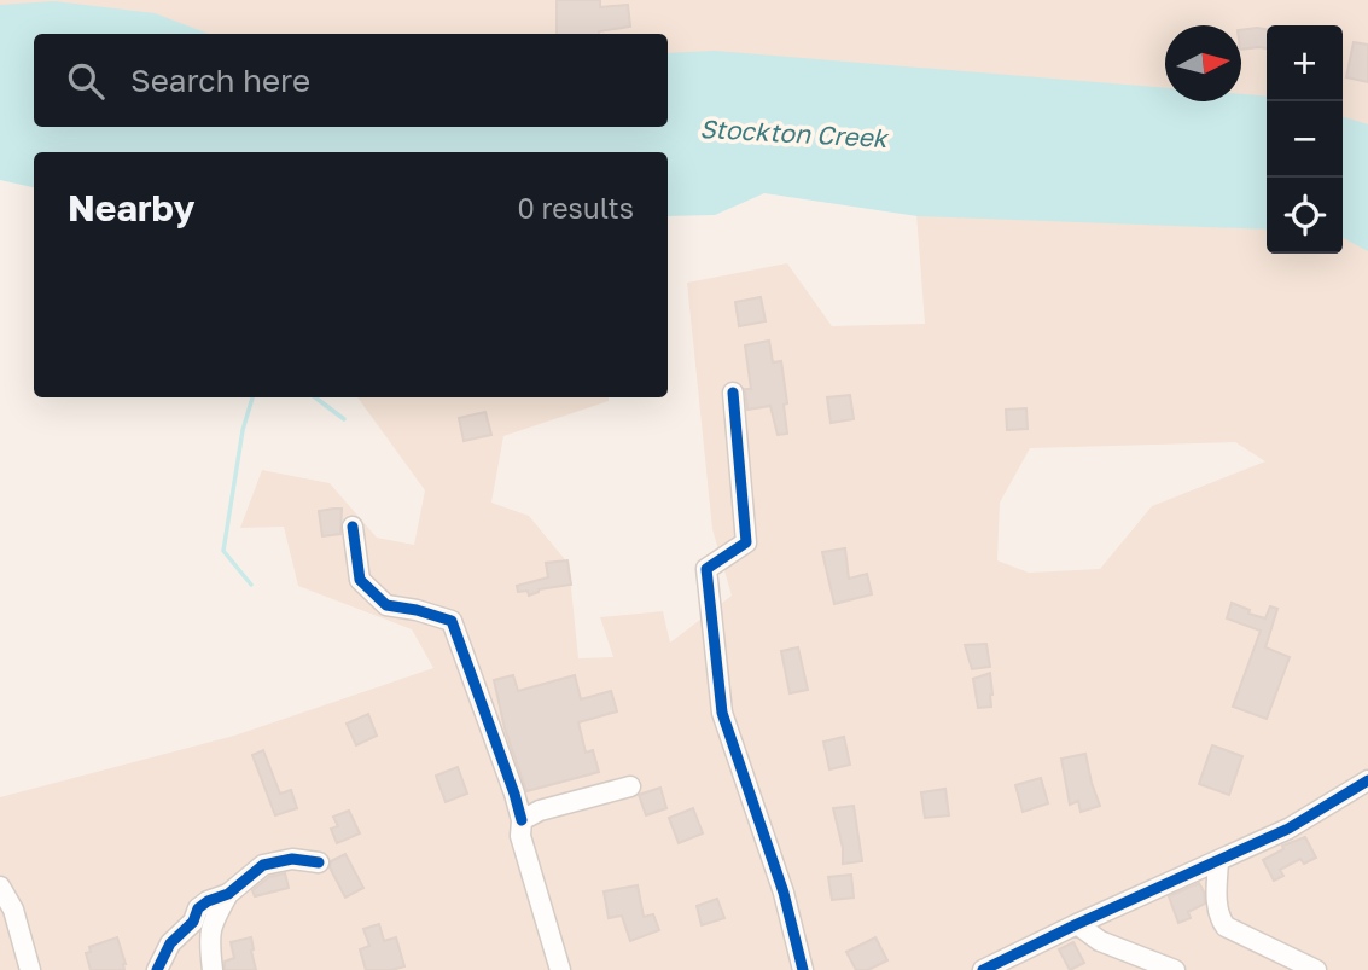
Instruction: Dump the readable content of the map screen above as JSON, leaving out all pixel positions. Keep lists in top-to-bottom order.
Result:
{
  "water": ["Stockton Creek"],
  "north": "right",
  "page": {
    "map_buttons": ["+", "−"],
    "search": "Search here",
    "heading": ["Nearby", "0 results"]
  }
}
